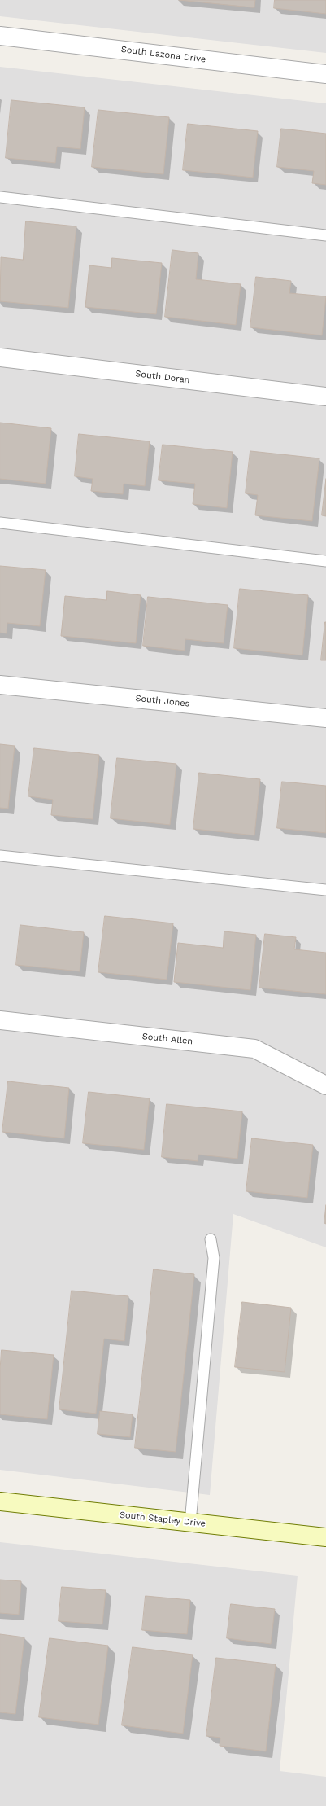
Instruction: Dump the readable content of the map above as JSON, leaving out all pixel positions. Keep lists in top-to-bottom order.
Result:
{
  "streets": {
    "main road": ["South Stapley Drive"],
    "street": [
      "South Lazona Drive",
      "South Doran",
      "South Jones",
      "South Allen"
    ]
  }
}
